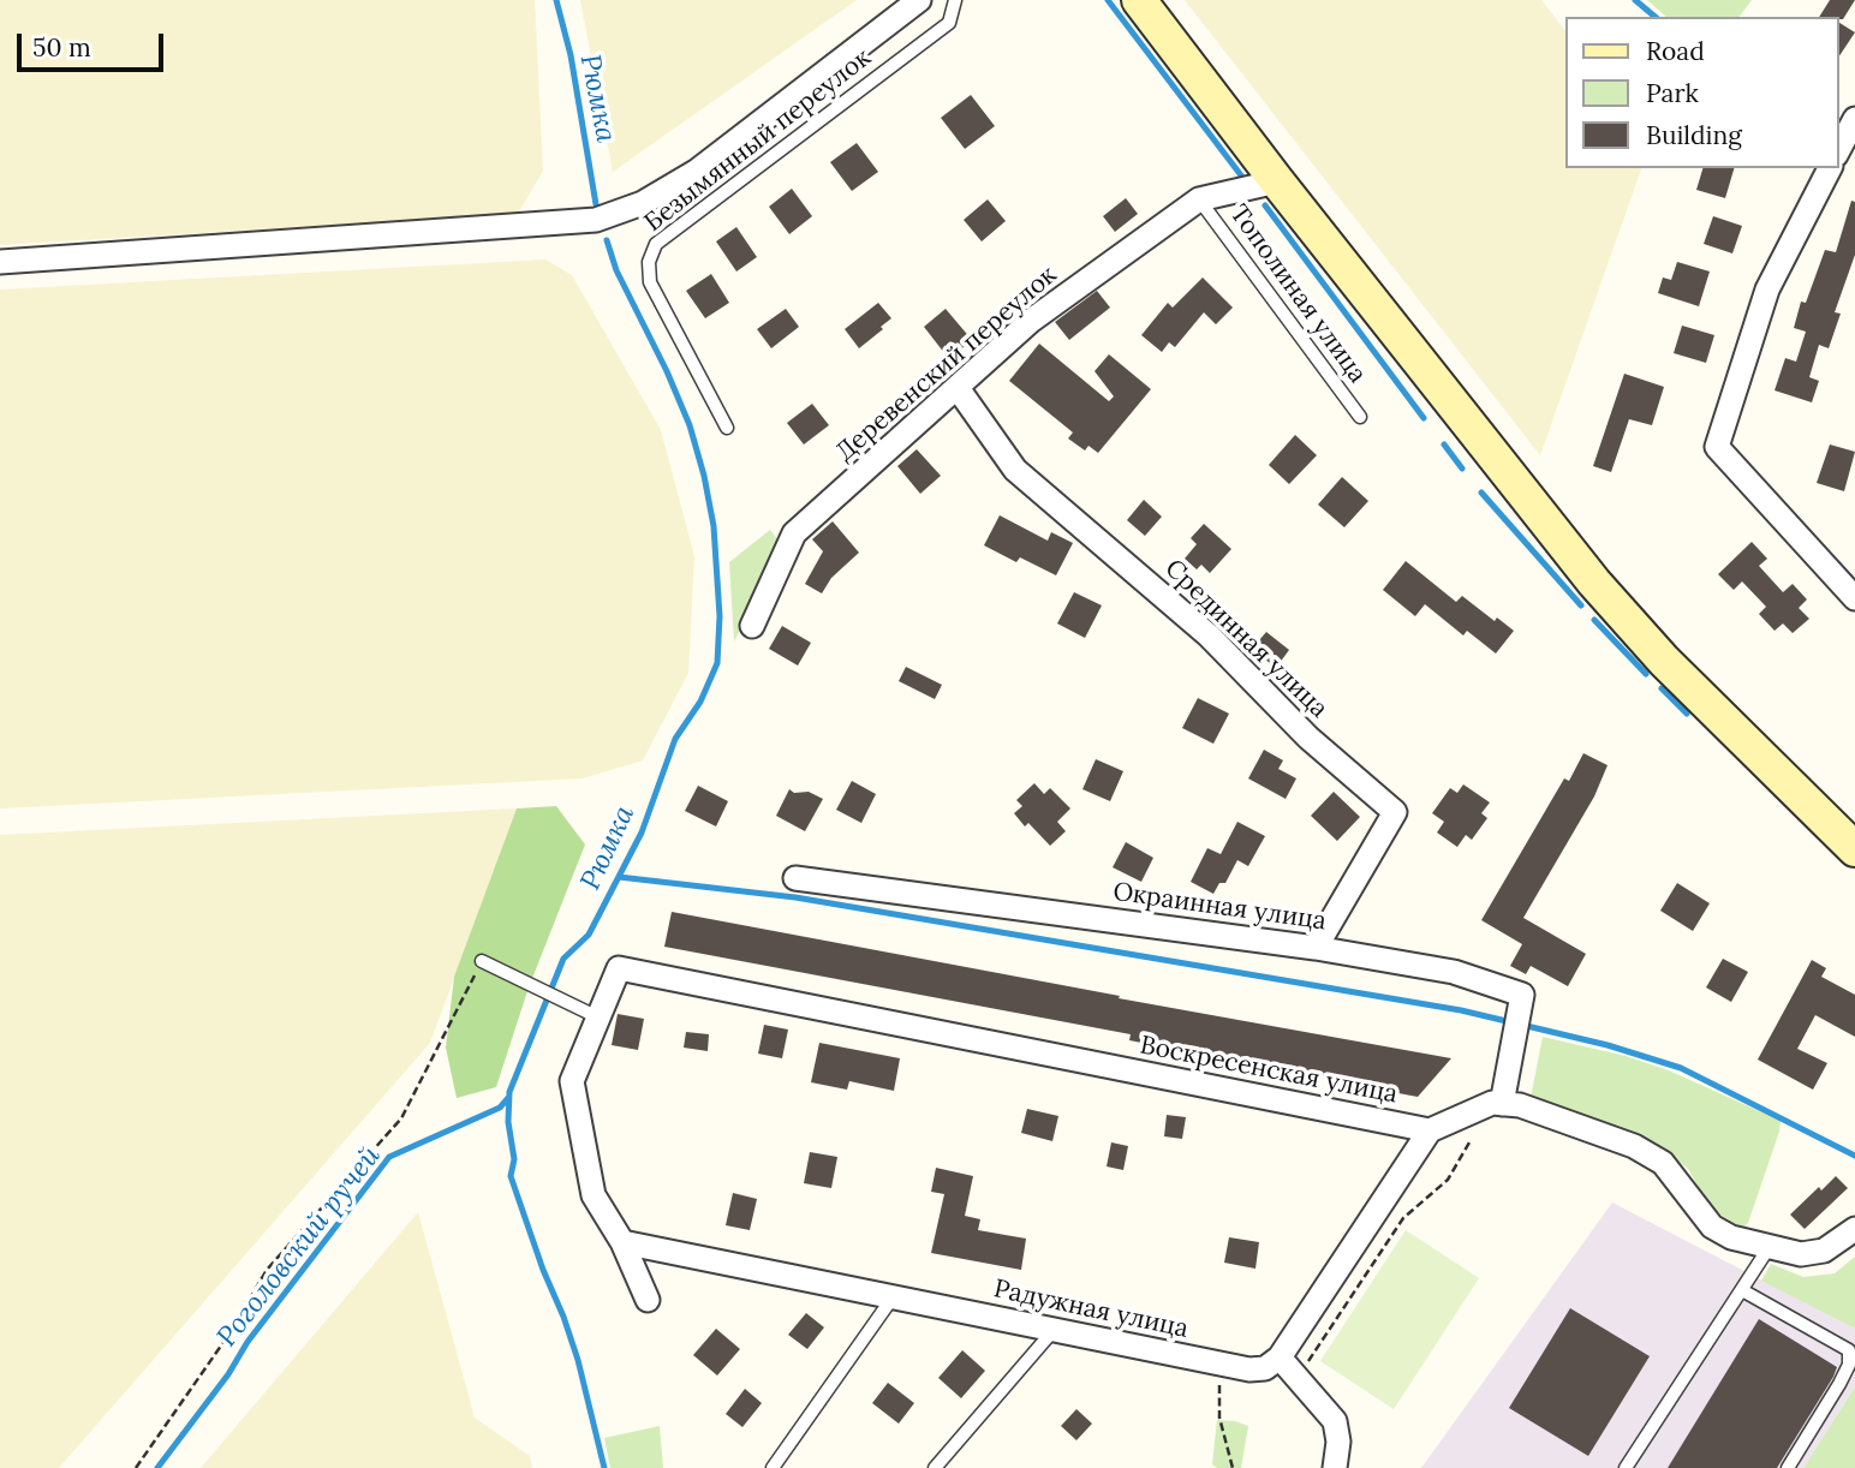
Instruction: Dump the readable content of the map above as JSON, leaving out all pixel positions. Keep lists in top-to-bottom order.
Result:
{
  "streets": {
    "street": [
      "Деревенский переулок",
      "Срединная улица",
      "Окраинная улица",
      "Воскресенская улица",
      "Радужная улица"
    ],
    "lane": ["Безымянный переулок", "Тополиная улица"]
  },
  "crossings": [
    ["Тополиная улица", "Деревенский переулок"],
    ["Деревенский переулок", "Срединная улица"],
    ["Срединная улица", "Окраинная улица"]
  ],
  "water": ["Рюмка", "Роголовский ручей"],
  "legend": ["Road", "Park", "Building"],
  "scale_bar": "50 m"
}
